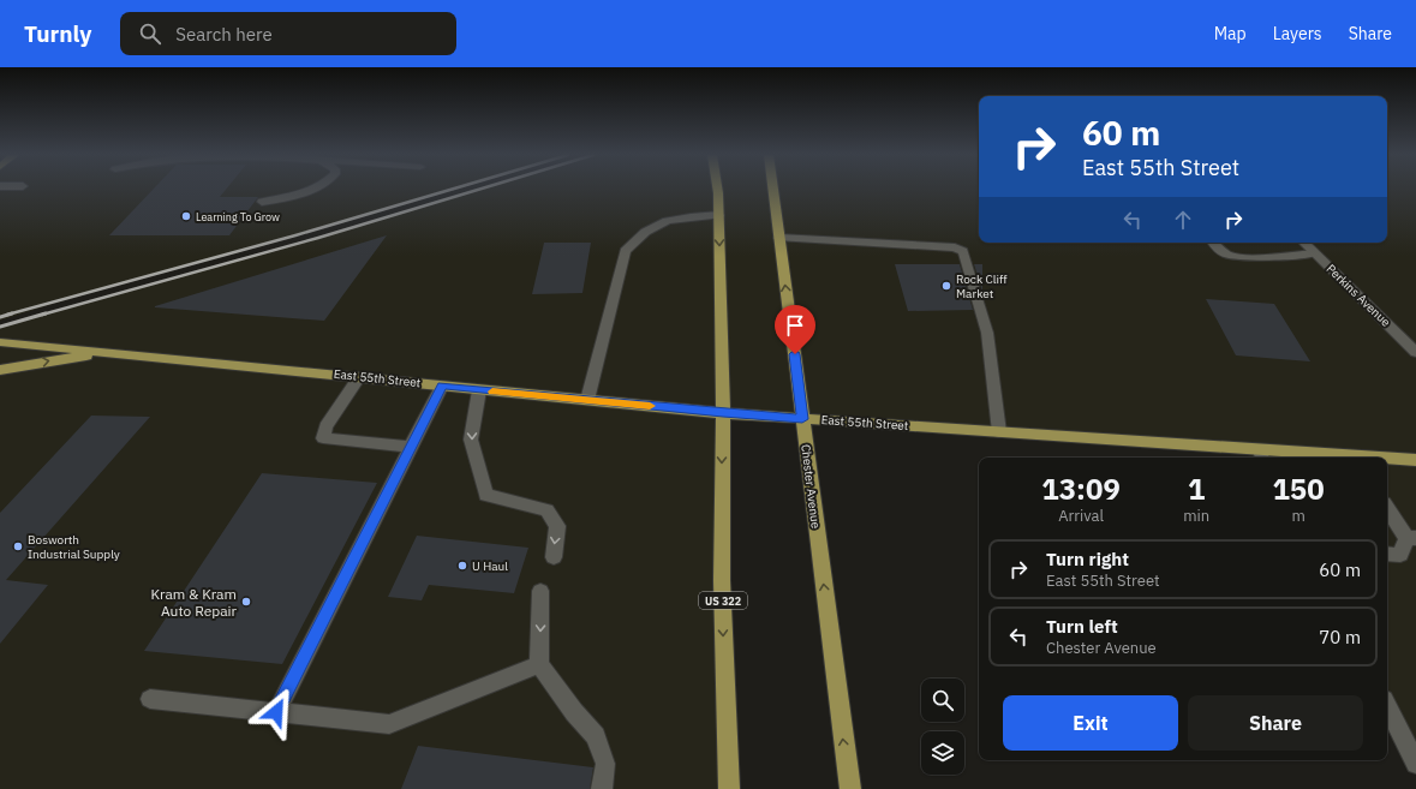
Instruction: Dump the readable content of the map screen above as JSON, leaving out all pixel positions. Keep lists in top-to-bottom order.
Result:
{
  "streets": {
    "main road": ["East 55th Street", "Chester Avenue", "US 322"],
    "street": ["Perkins Avenue"]
  },
  "crossings": [
    ["East 55th Street", "Chester Avenue"],
    ["East 55th Street", "US 322"]
  ],
  "places": [
    "Learning To Grow",
    "Rock Cliff Market",
    "Bosworth Industrial Supply",
    "U Haul",
    "Kram & Kram Auto Repair"
  ],
  "page": {
    "header": "Turnly",
    "search": "Search here",
    "nav": ["Map", "Layers", "Share"],
    "turn": ["60 m", "East 55th Street"],
    "eta": [
      "13:09",
      "Arrival",
      "1",
      "min",
      "150",
      "m"
    ],
    "list": [
      {
        "name": "Turn right",
        "note": "East 55th Street",
        "value": "60 m"
      },
      {
        "name": "Turn left",
        "note": "Chester Avenue",
        "value": "70 m"
      }
    ],
    "buttons": ["Exit", "Share"]
  }
}
